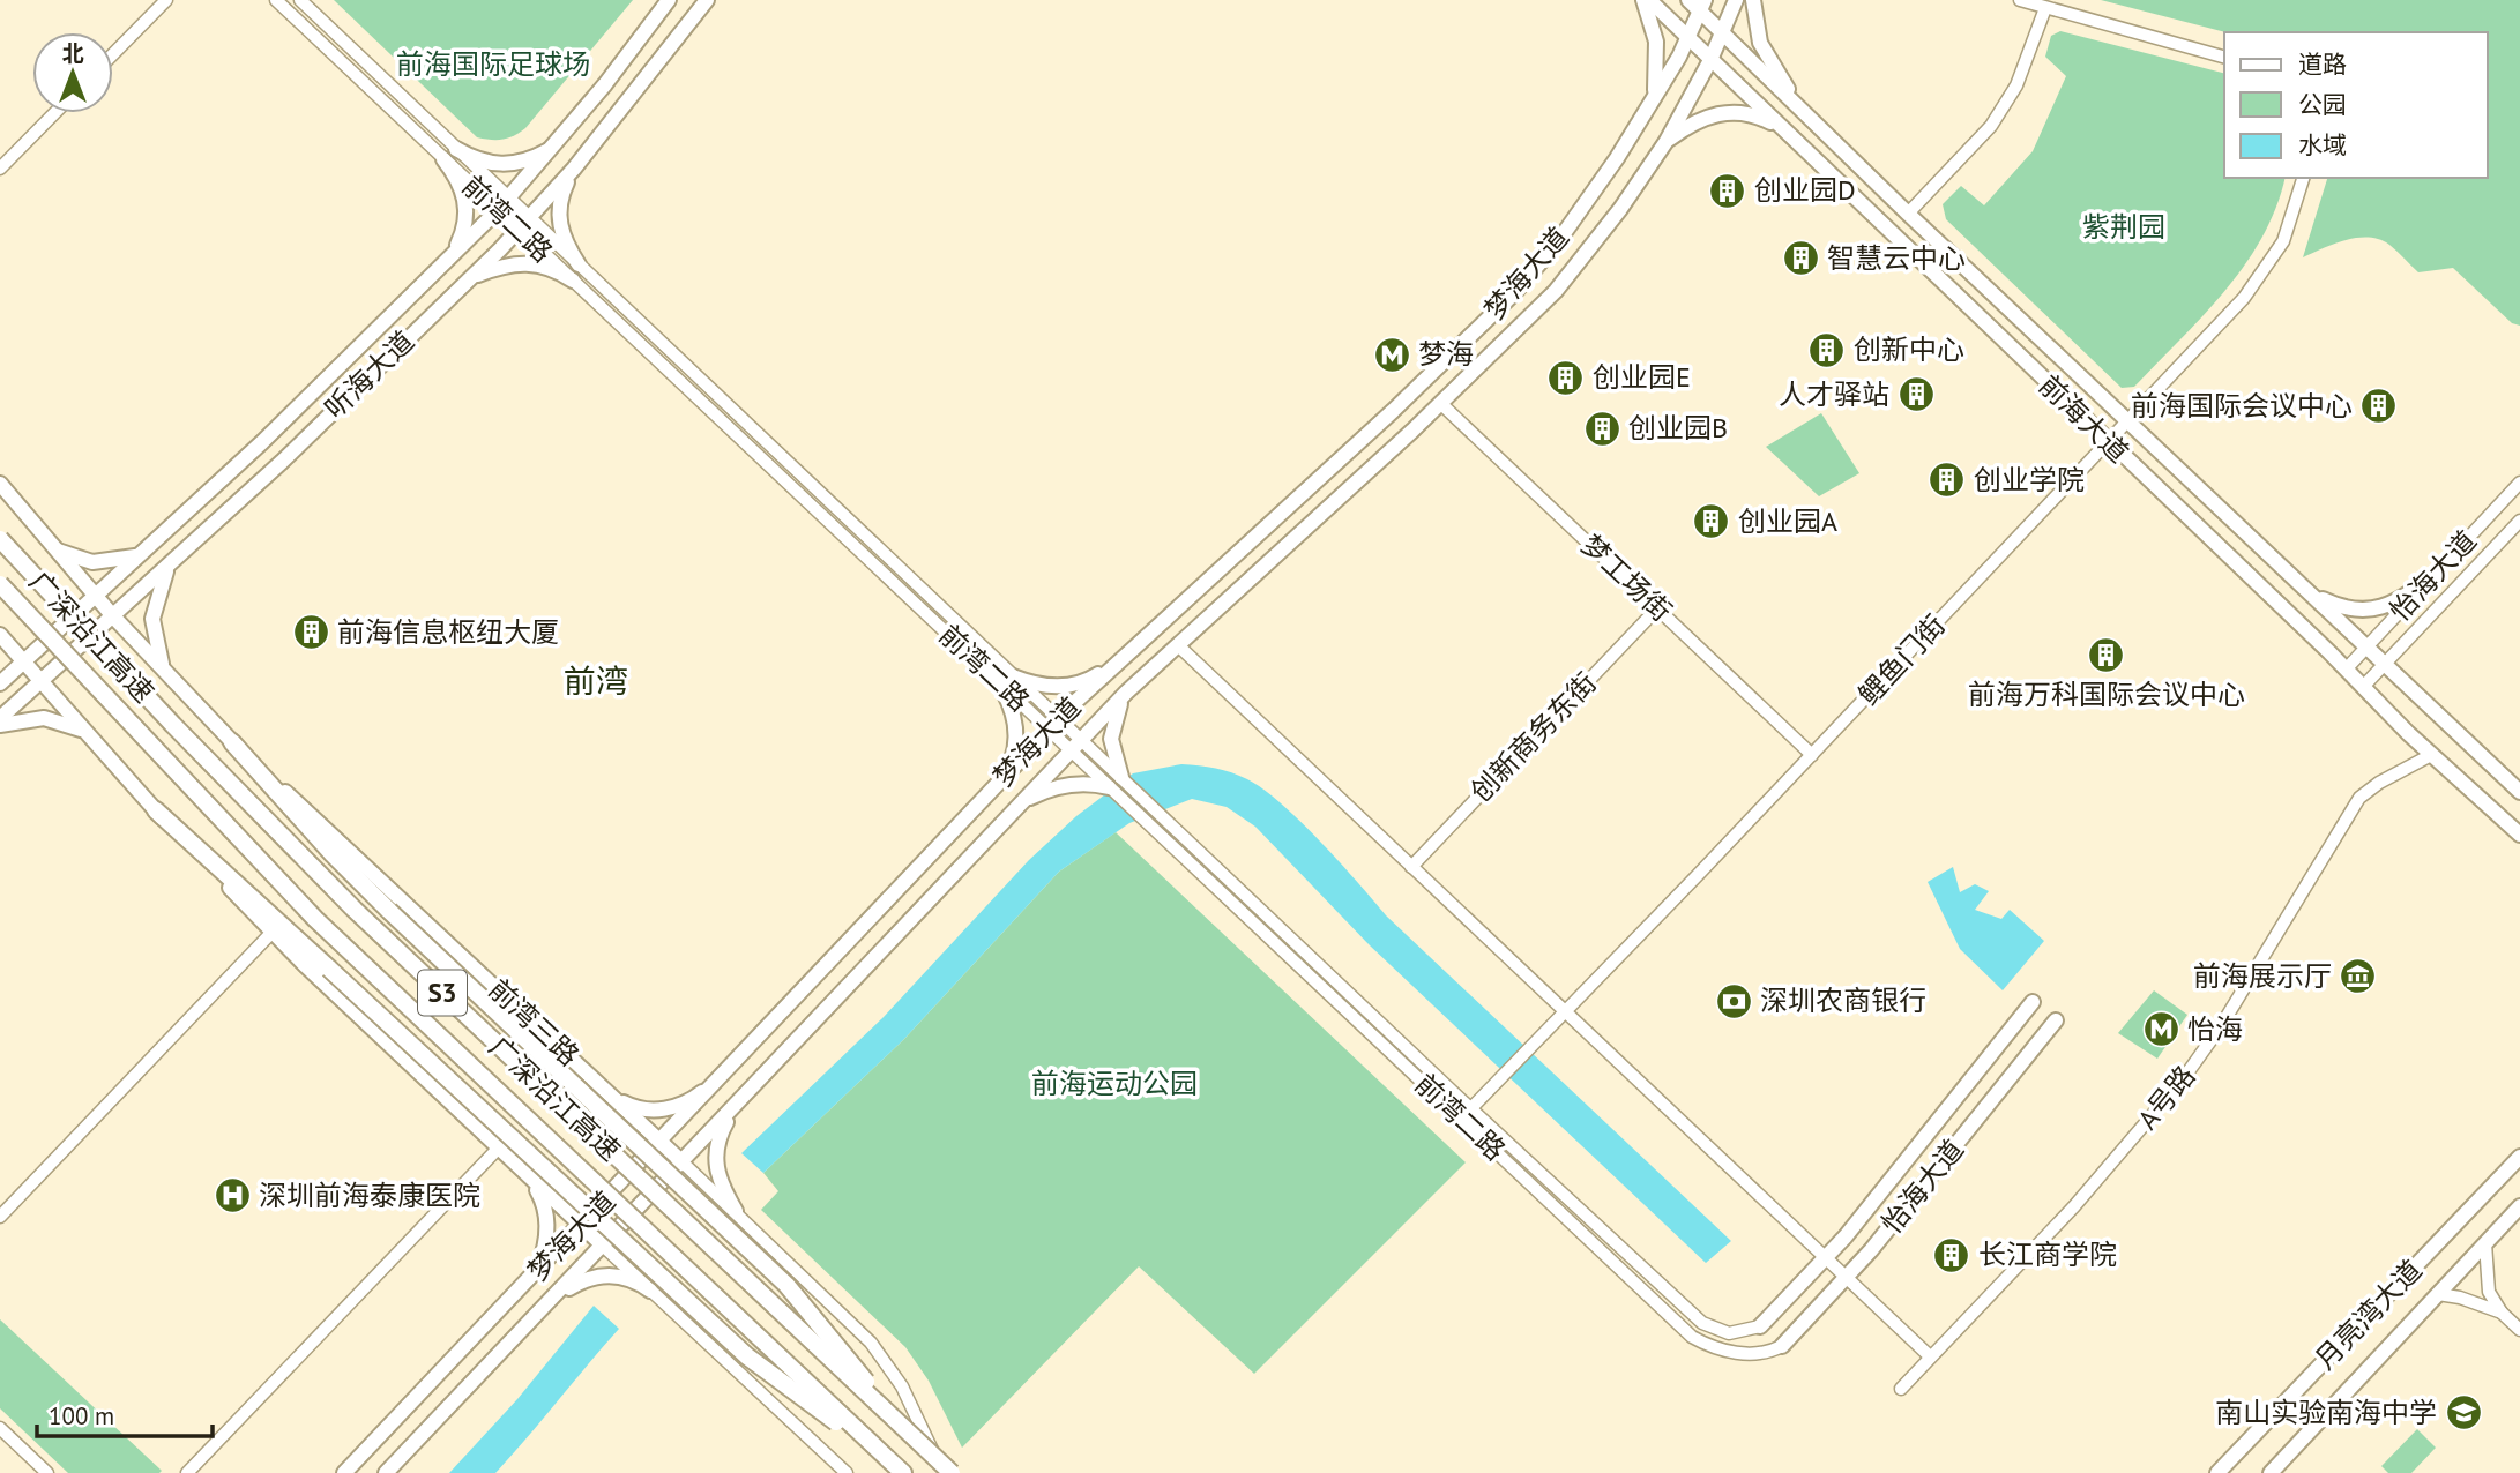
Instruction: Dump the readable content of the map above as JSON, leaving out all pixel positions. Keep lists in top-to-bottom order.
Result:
{
  "streets": {
    "highway": ["广深沿江高速", "S3"],
    "main road": [
      "梦海大道",
      "听海大道",
      "前海大道",
      "怡海大道",
      "前湾三路",
      "月亮湾大道"
    ],
    "street": [
      "前湾二路",
      "梦工场街",
      "鲤鱼门街",
      "创新商务东街",
      "A号路"
    ]
  },
  "crossings": [
    ["前湾二路", "梦海大道"],
    ["前湾二路", "听海大道"],
    ["前湾二路", "怡海大道"],
    ["前湾二路", "鲤鱼门街"],
    ["梦海大道", "前海大道"],
    ["梦海大道", "梦工场街"],
    ["梦海大道", "前湾三路"],
    ["听海大道", "前湾三路"],
    ["前海大道", "怡海大道"],
    ["前海大道", "鲤鱼门街"],
    ["前海大道", "A号路"],
    ["梦工场街", "鲤鱼门街"],
    ["梦工场街", "创新商务东街"]
  ],
  "districts": ["前湾"],
  "parks": ["前海国际足球场", "紫荆园", "前海运动公园"],
  "places": {
    "building": [
      "创业园D",
      "智慧云中心",
      "创新中心",
      "创业园E",
      "人才驿站",
      "前海国际会议中心",
      "创业园B",
      "创业学院",
      "创业园A",
      "前海信息枢纽大厦",
      "前海万科国际会议中心",
      "长江商学院"
    ],
    "metro station": ["梦海", "怡海"],
    "museum": ["前海展示厅"],
    "bank": ["深圳农商银行"],
    "hospital": ["深圳前海泰康医院"],
    "school or university": ["南山实验南海中学"]
  },
  "legend": ["道路", "公园", "水域"],
  "scale_bar": "100 m",
  "north": "top"
}
